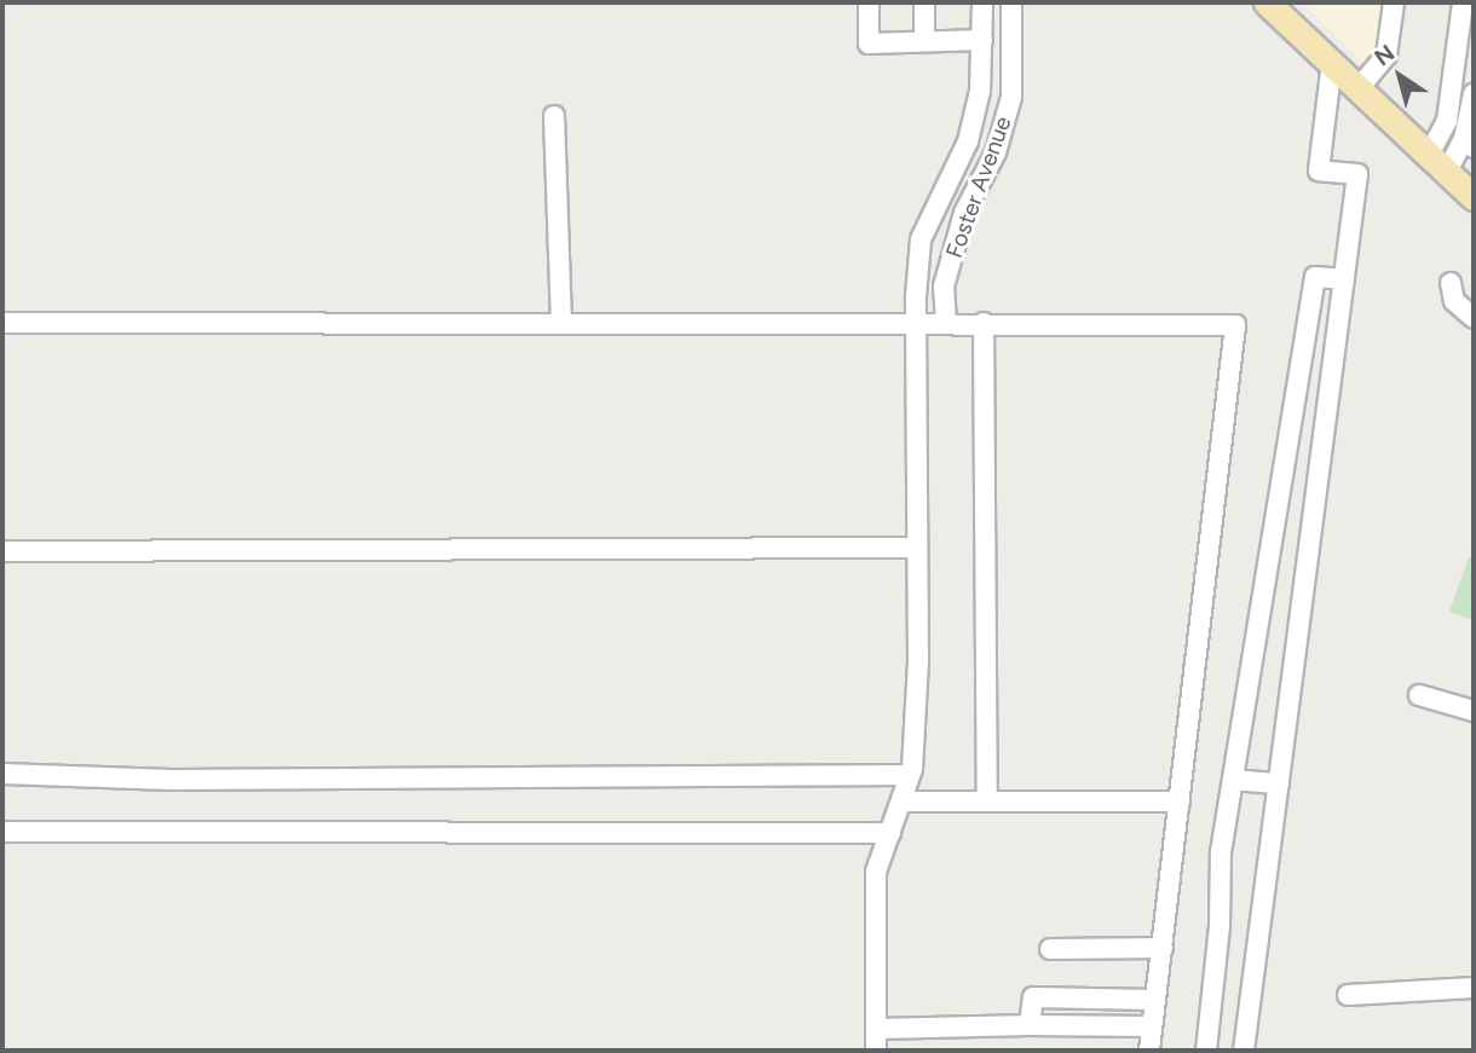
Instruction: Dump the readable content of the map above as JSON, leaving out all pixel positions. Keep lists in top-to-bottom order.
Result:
{
  "streets": {
    "street": ["Foster Avenue"]
  },
  "north": "top left"
}
